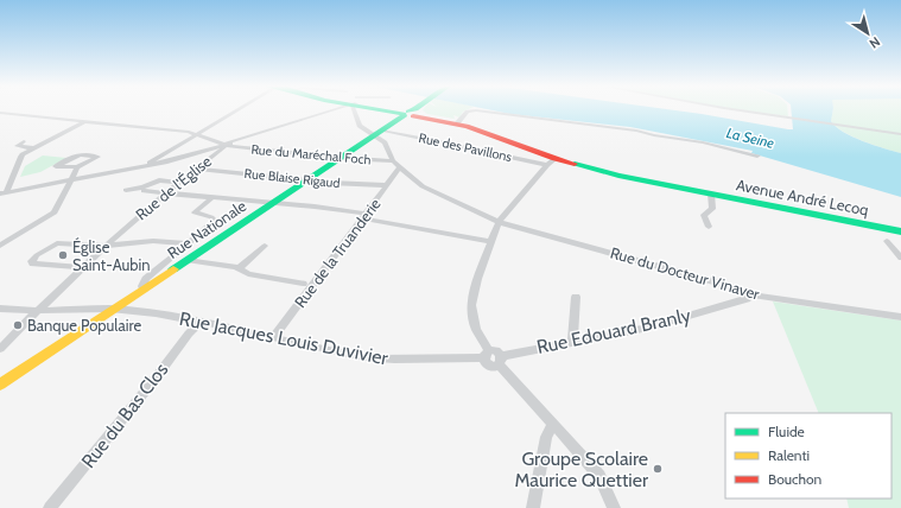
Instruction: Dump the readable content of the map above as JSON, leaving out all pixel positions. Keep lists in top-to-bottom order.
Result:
{
  "streets": {
    "main road": ["Avenue André Lecoq", "Rue Nationale"],
    "street": [
      "Rue des Pavillons",
      "Rue du Maréchal Foch",
      "Rue Blaise Rigaud",
      "Rue de l'Église",
      "Rue de la Truanderie",
      "Rue du Docteur Vinaver",
      "Rue Edouard Branly",
      "Rue Jacques Louis Duvivier",
      "Rue du Bas Clos"
    ]
  },
  "crossings": [
    ["Rue des Pavillons", "Avenue André Lecoq"],
    ["Rue des Pavillons", "Rue Nationale"],
    ["Rue du Maréchal Foch", "Rue de l'Église"],
    ["Rue du Maréchal Foch", "Rue Nationale"],
    ["Rue du Maréchal Foch", "Rue du Docteur Vinaver"],
    ["Rue Blaise Rigaud", "Rue de l'Église"],
    ["Rue Blaise Rigaud", "Rue Nationale"],
    ["Rue Blaise Rigaud", "Rue de la Truanderie"],
    ["Rue de l'Église", "Rue Jacques Louis Duvivier"],
    ["Avenue André Lecoq", "Rue Nationale"],
    ["Rue Nationale", "Rue Jacques Louis Duvivier"],
    ["Rue de la Truanderie", "Rue du Docteur Vinaver"],
    ["Rue de la Truanderie", "Rue Jacques Louis Duvivier"],
    ["Rue du Docteur Vinaver", "Rue Edouard Branly"],
    ["Rue Jacques Louis Duvivier", "Rue du Bas Clos"]
  ],
  "water": ["La Seine"],
  "places": ["Église Saint-Aubin", "Banque Populaire", "Groupe Scolaire Maurice Quettier"],
  "legend": ["Fluide", "Ralenti", "Bouchon"],
  "north": "bottom right"
}
